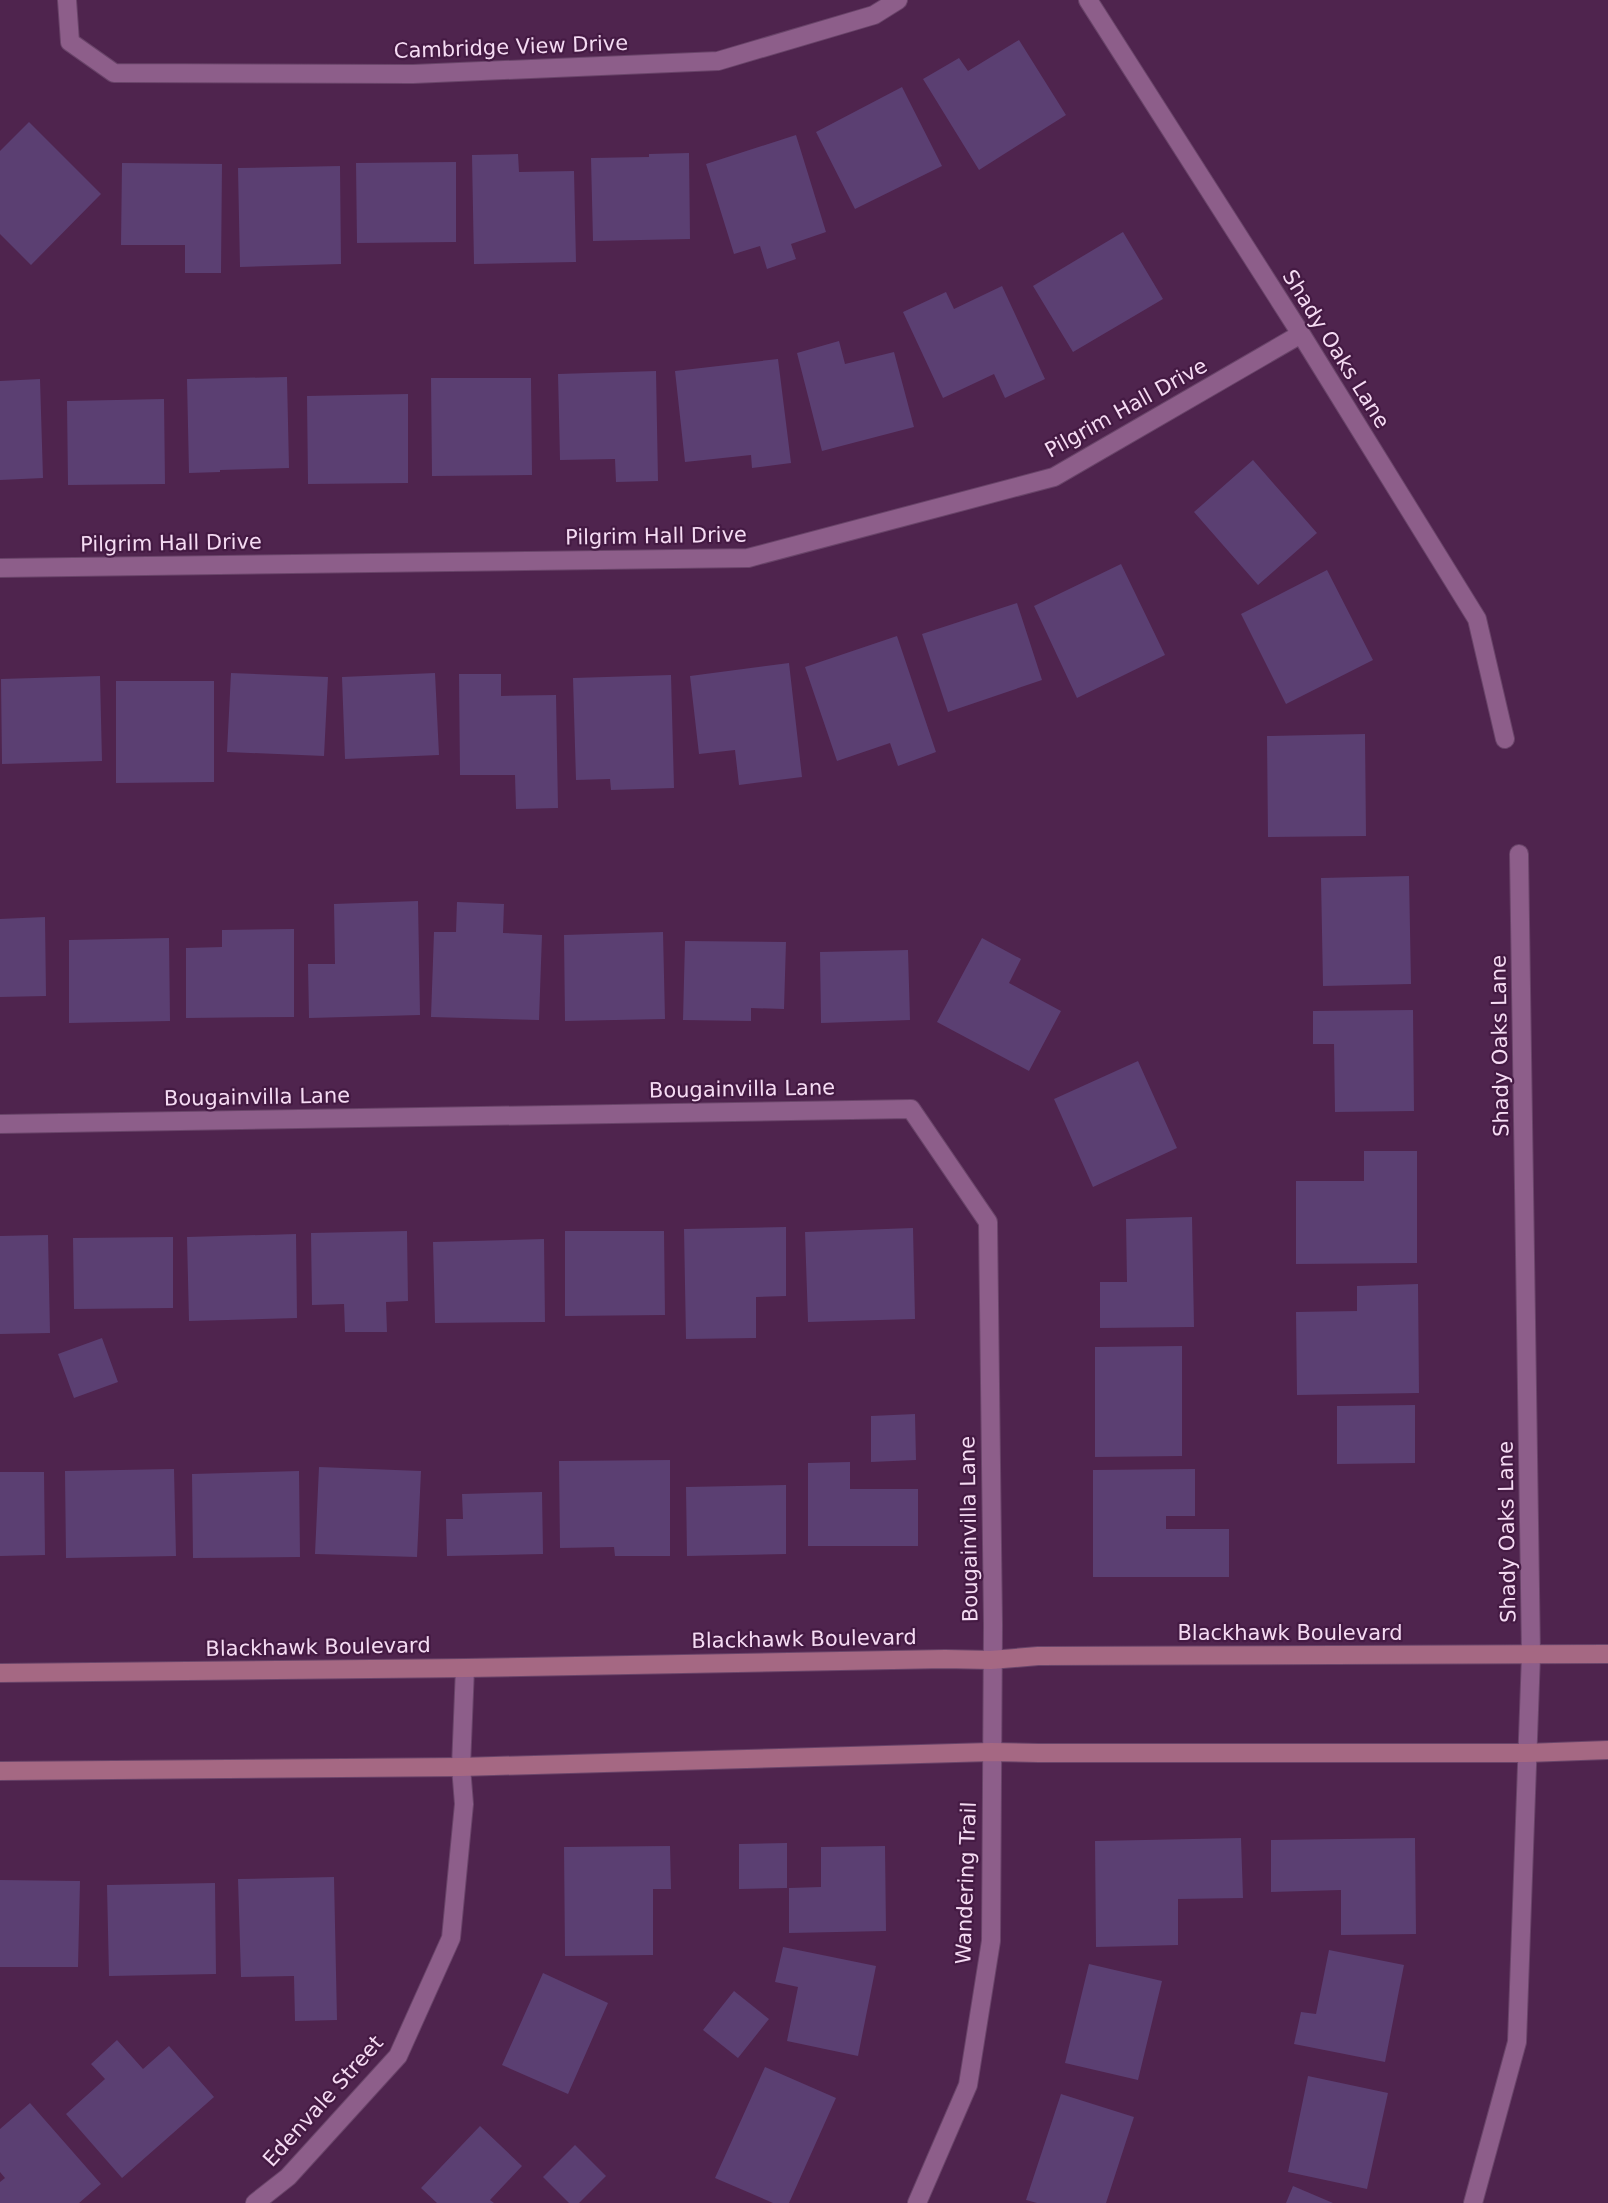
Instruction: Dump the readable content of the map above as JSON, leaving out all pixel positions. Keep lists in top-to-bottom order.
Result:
{
  "streets": {
    "main road": ["Blackhawk Boulevard"],
    "street": [
      "Cambridge View Drive",
      "Shady Oaks Lane",
      "Pilgrim Hall Drive",
      "Bougainvilla Lane",
      "Wandering Trail",
      "Edenvale Street"
    ]
  },
  "crossings": [
    ["Shady Oaks Lane", "Pilgrim Hall Drive"],
    ["Shady Oaks Lane", "Blackhawk Boulevard"],
    ["Bougainvilla Lane", "Blackhawk Boulevard"],
    ["Bougainvilla Lane", "Wandering Trail"],
    ["Blackhawk Boulevard", "Wandering Trail"],
    ["Blackhawk Boulevard", "Edenvale Street"]
  ]
}
